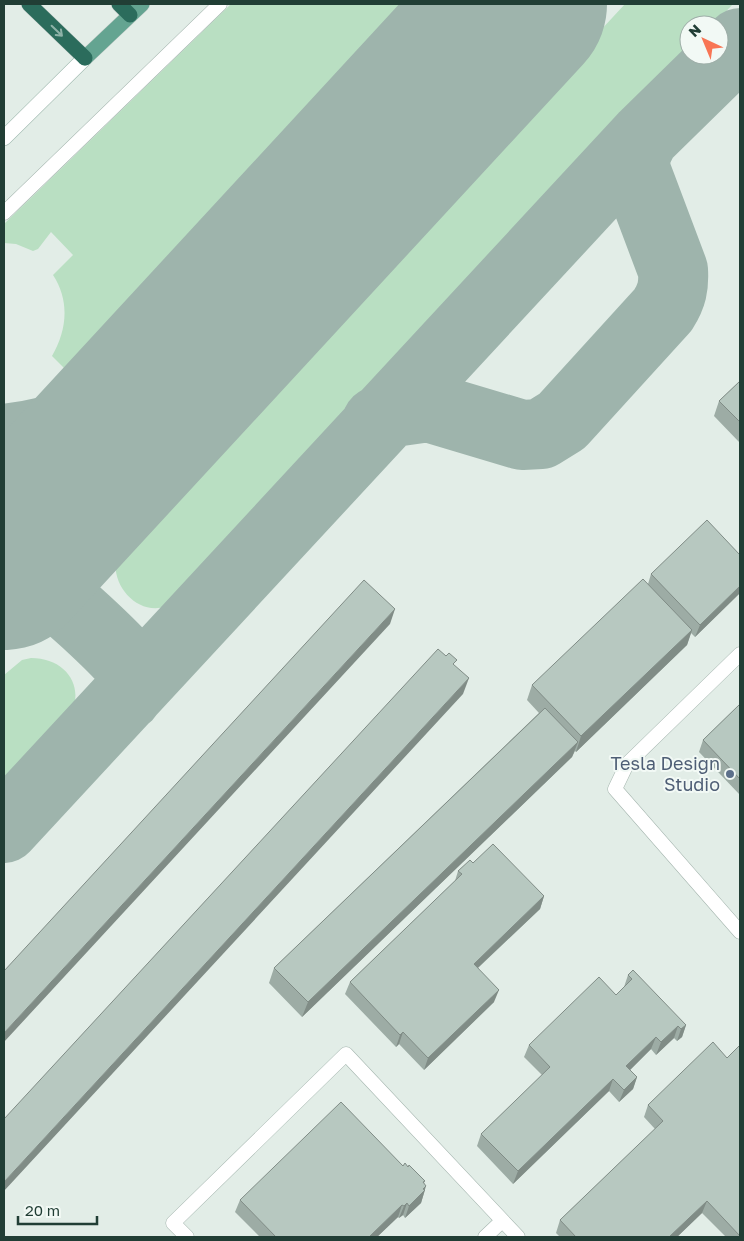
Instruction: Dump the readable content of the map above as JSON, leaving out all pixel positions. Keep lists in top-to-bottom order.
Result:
{
  "places": ["Tesla Design Studio"],
  "scale_bar": "20 m",
  "north": "top left"
}
